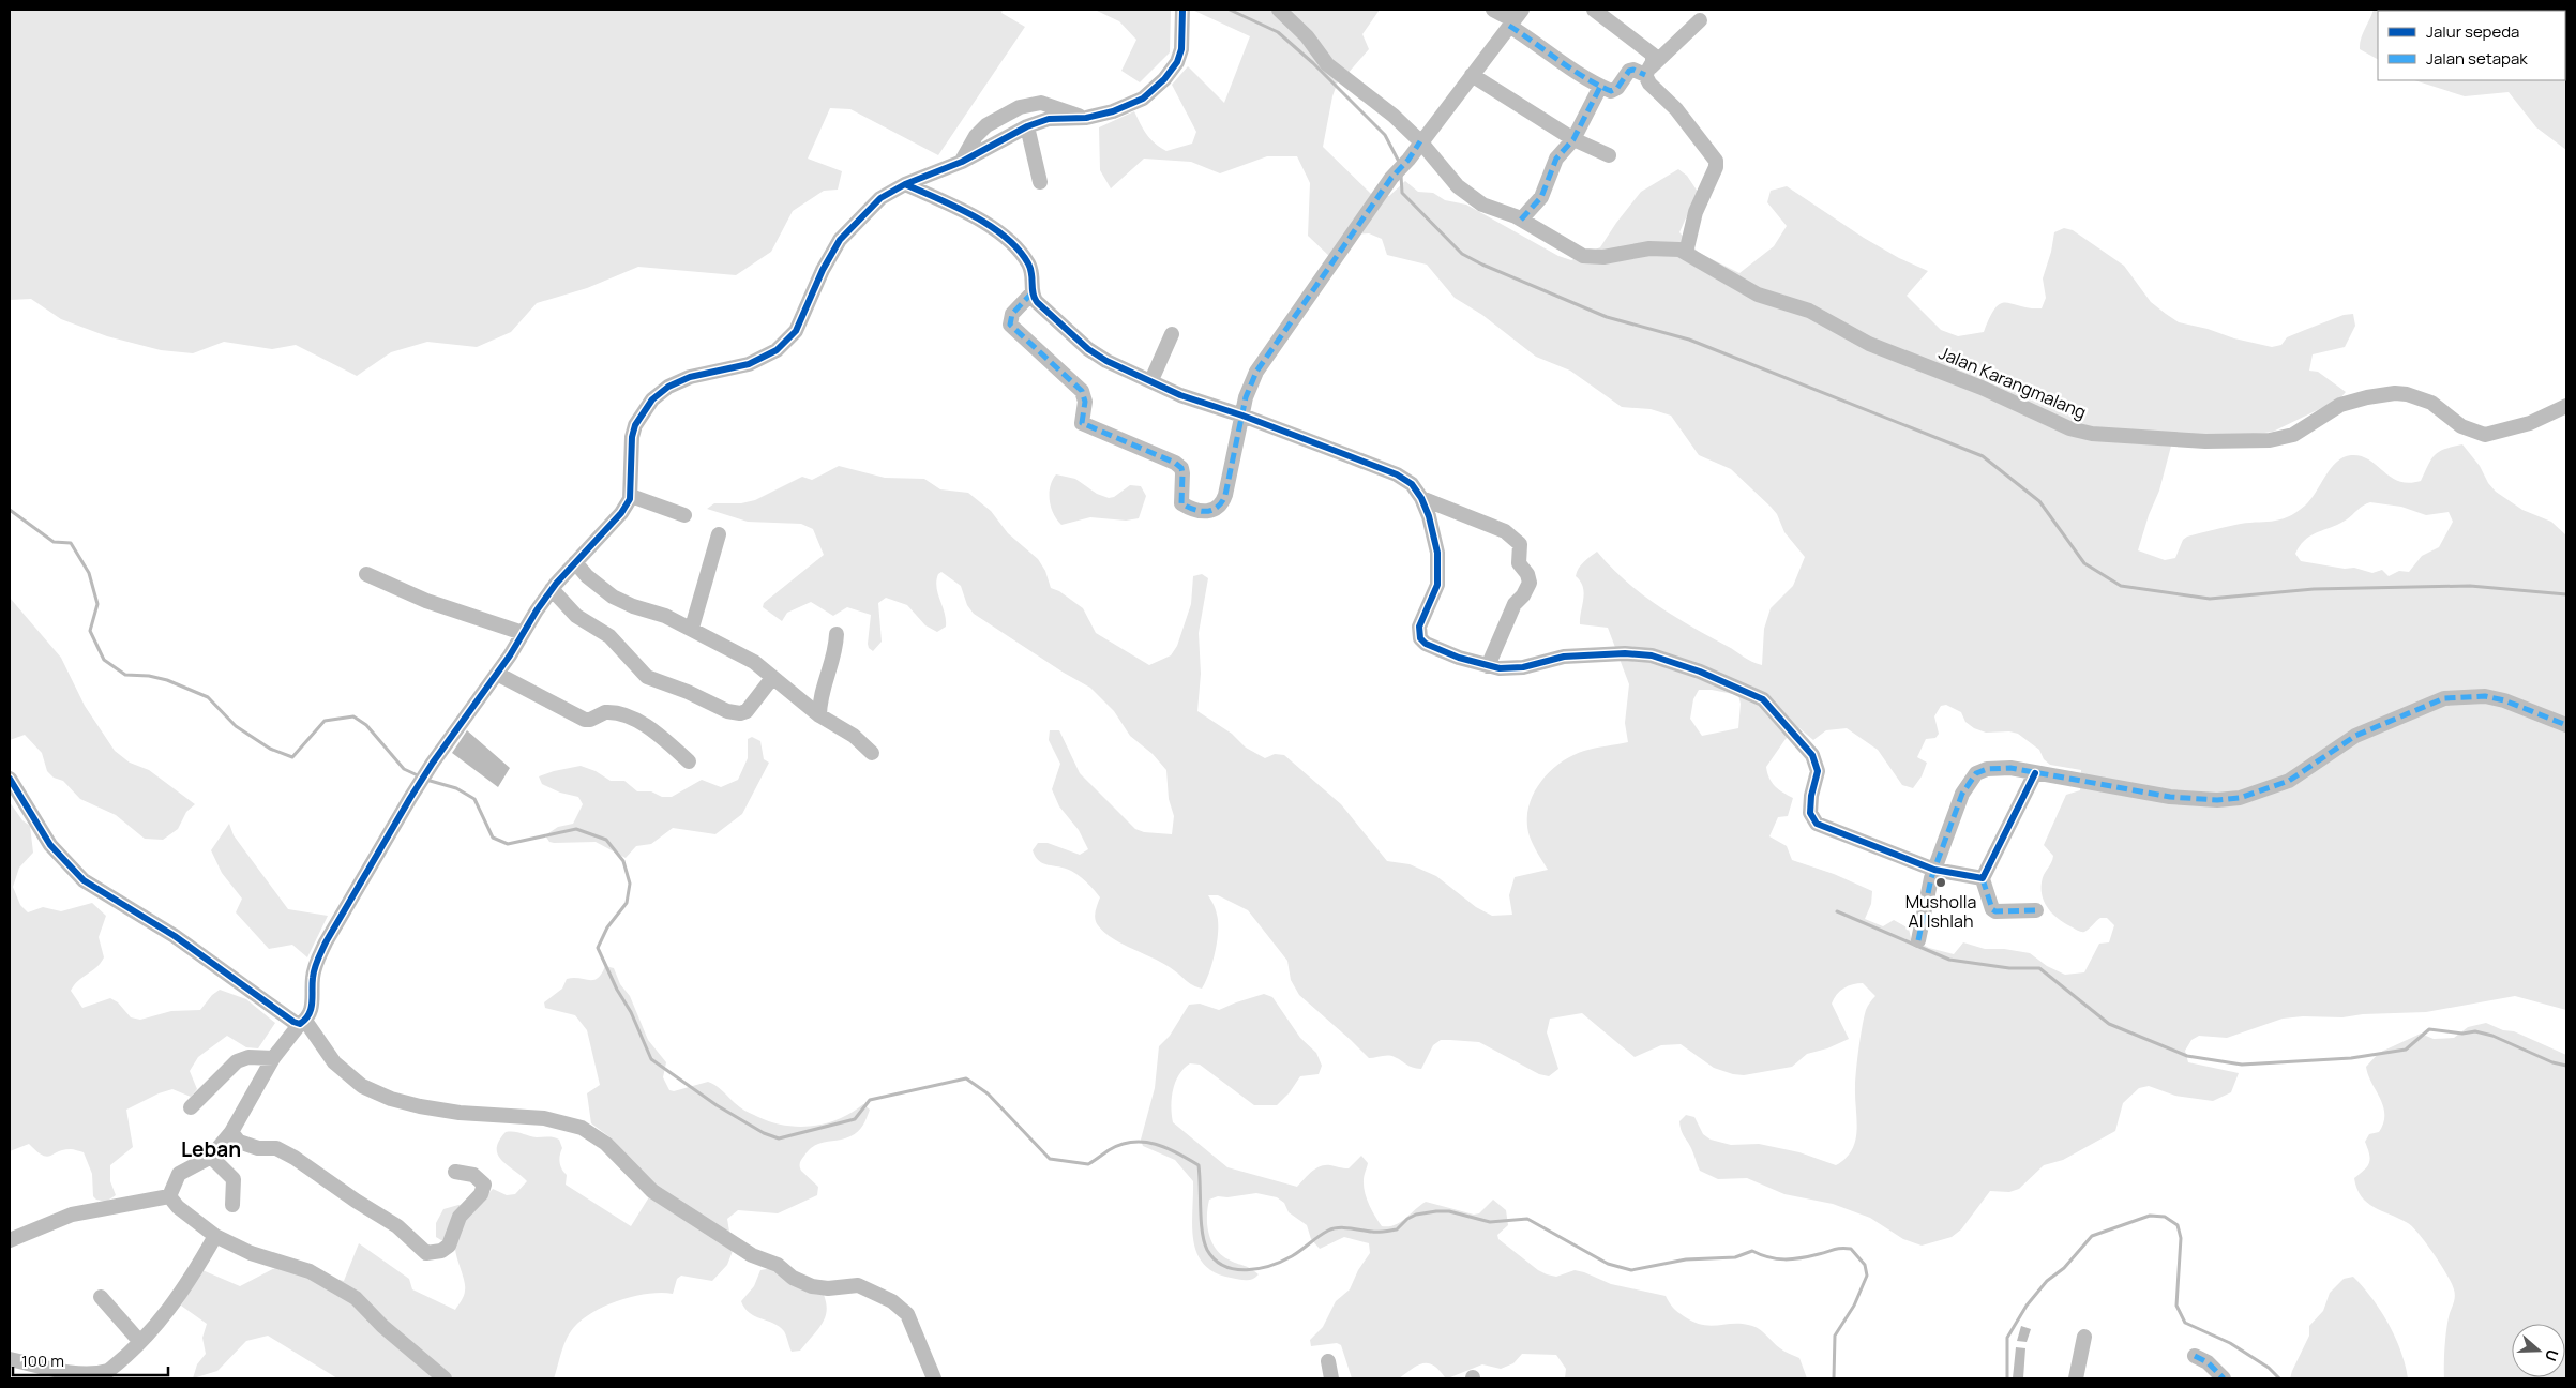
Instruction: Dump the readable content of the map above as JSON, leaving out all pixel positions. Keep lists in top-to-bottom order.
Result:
{
  "streets": {
    "street": ["Jalan Karangmalang"]
  },
  "districts": ["Leban"],
  "places": ["Musholla Al Ishlah"],
  "legend": ["Jalur sepeda", "Jalan setapak"],
  "scale_bar": "100 m",
  "north": "right"
}
